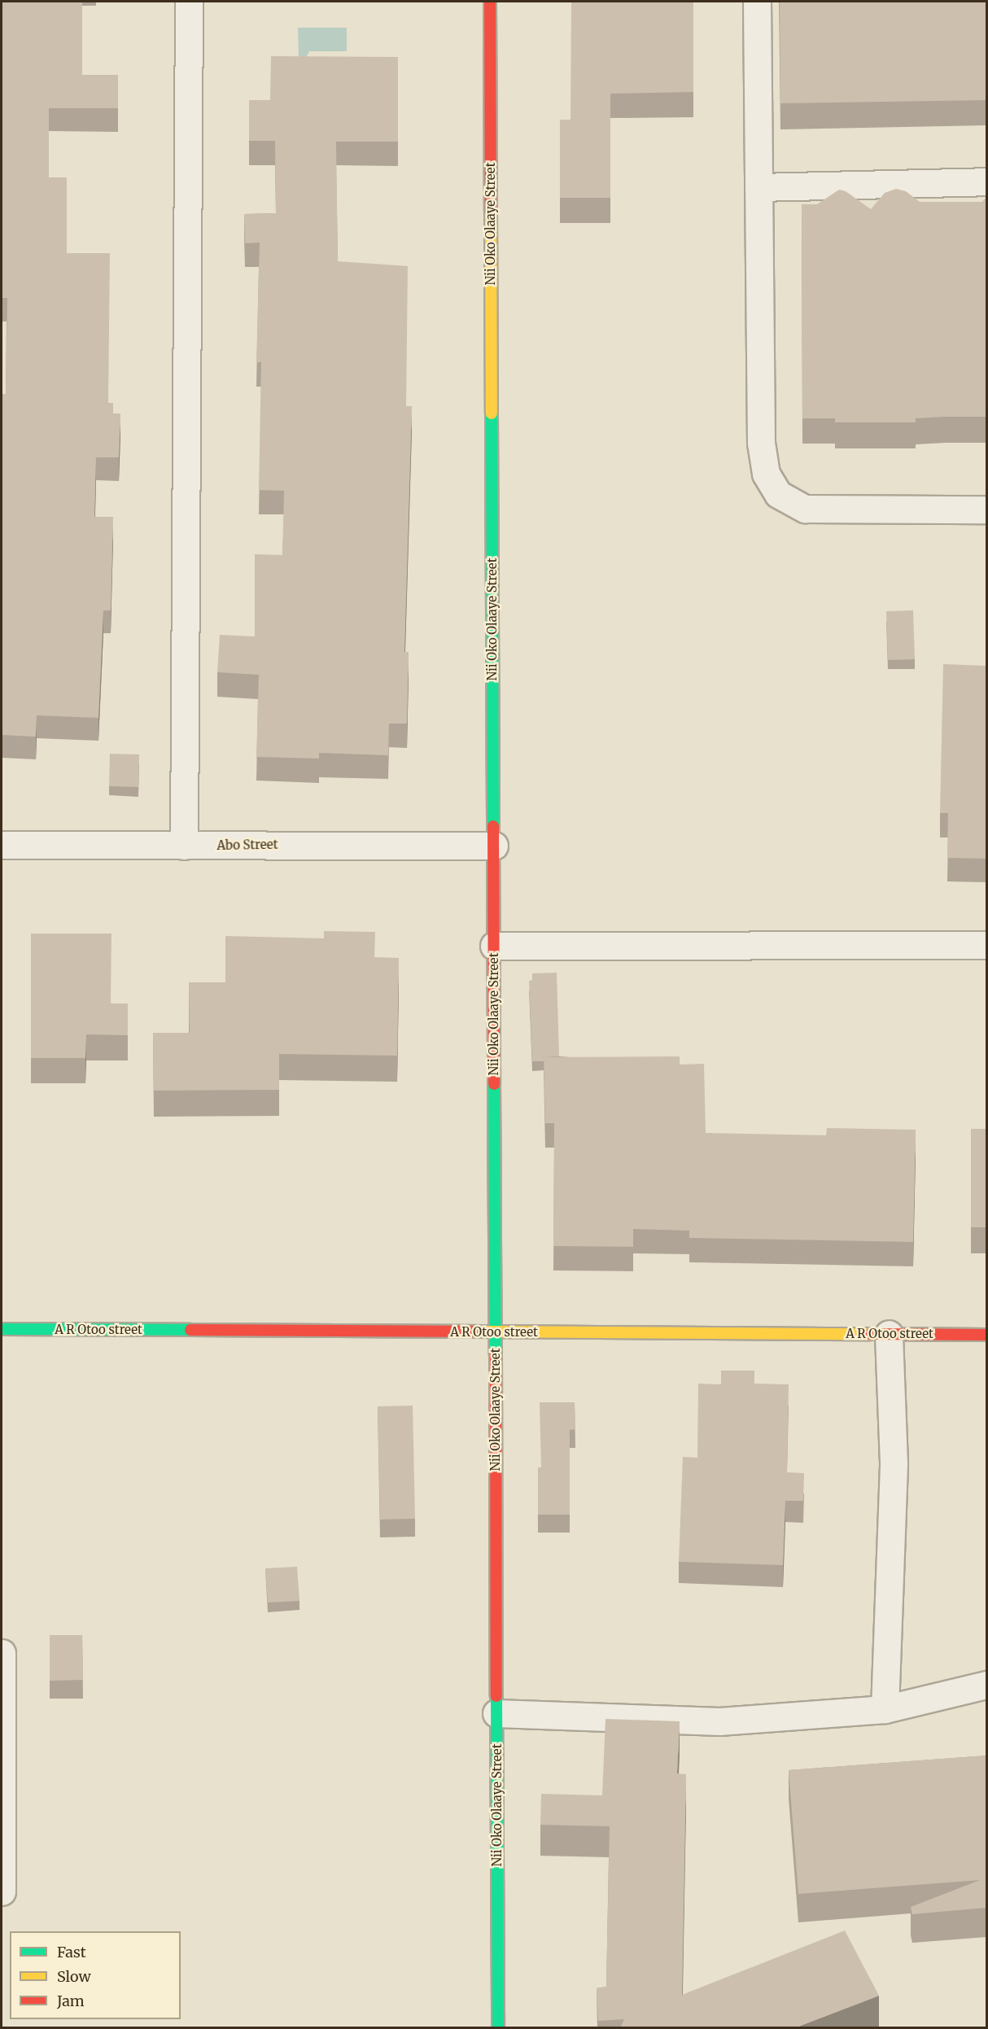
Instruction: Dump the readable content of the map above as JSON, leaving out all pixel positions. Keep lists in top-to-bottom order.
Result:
{
  "streets": {
    "street": ["Nii Oko Olaaye Street", "Abo Street", "A R Otoo street"]
  },
  "crossings": [
    ["Nii Oko Olaaye Street", "Abo Street"],
    ["Nii Oko Olaaye Street", "A R Otoo street"]
  ],
  "legend": ["Fast", "Slow", "Jam"]
}
